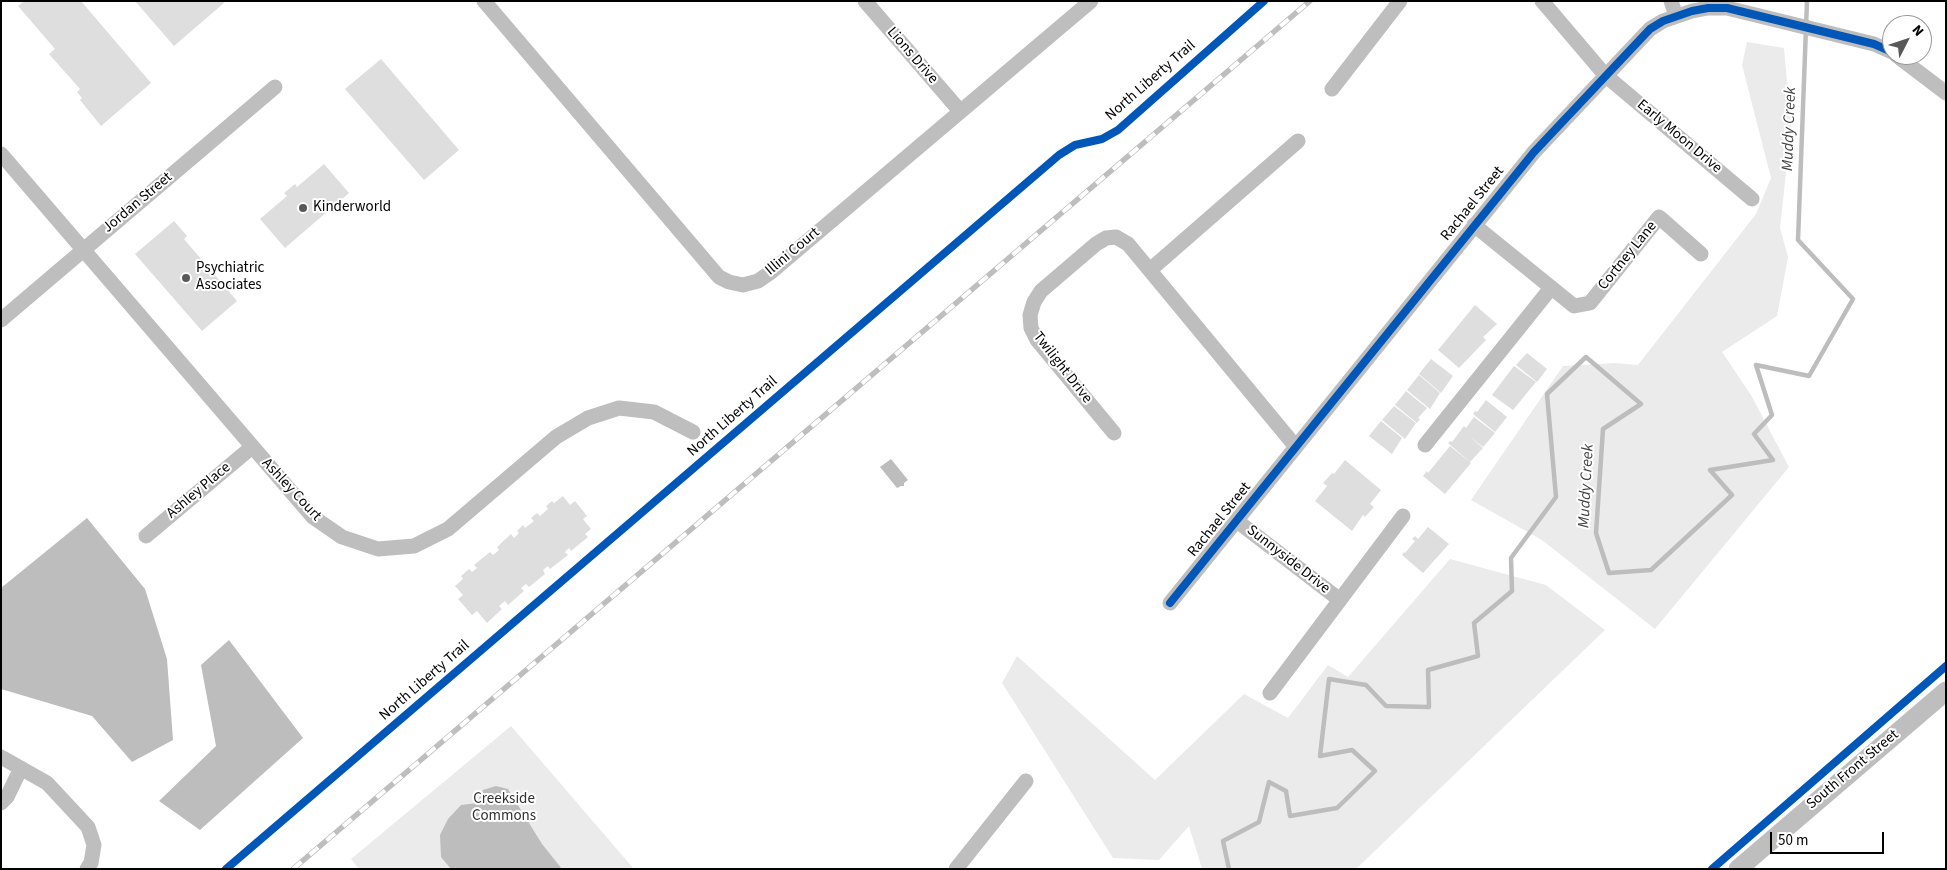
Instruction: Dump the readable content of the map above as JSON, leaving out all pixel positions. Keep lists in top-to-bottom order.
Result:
{
  "streets": {
    "street": [
      "Lions Drive",
      "Early Moon Drive",
      "Jordan Street",
      "Rachael Street",
      "Illini Court",
      "Cortney Lane",
      "Twilight Drive",
      "Ashley Court",
      "Ashley Place",
      "Sunnyside Drive",
      "South Front Street"
    ],
    "cycle path": ["North Liberty Trail"]
  },
  "crossings": [
    ["Lions Drive", "Illini Court"],
    ["Early Moon Drive", "Rachael Street"],
    ["Jordan Street", "Ashley Court"],
    ["Rachael Street", "Cortney Lane"],
    ["Rachael Street", "Twilight Drive"],
    ["Rachael Street", "Sunnyside Drive"],
    ["Ashley Court", "Ashley Place"]
  ],
  "water": ["Muddy Creek"],
  "parks": ["Creekside Commons"],
  "places": ["Kinderworld", "Psychiatric Associates"],
  "scale_bar": "50 m",
  "north": "top right"
}
